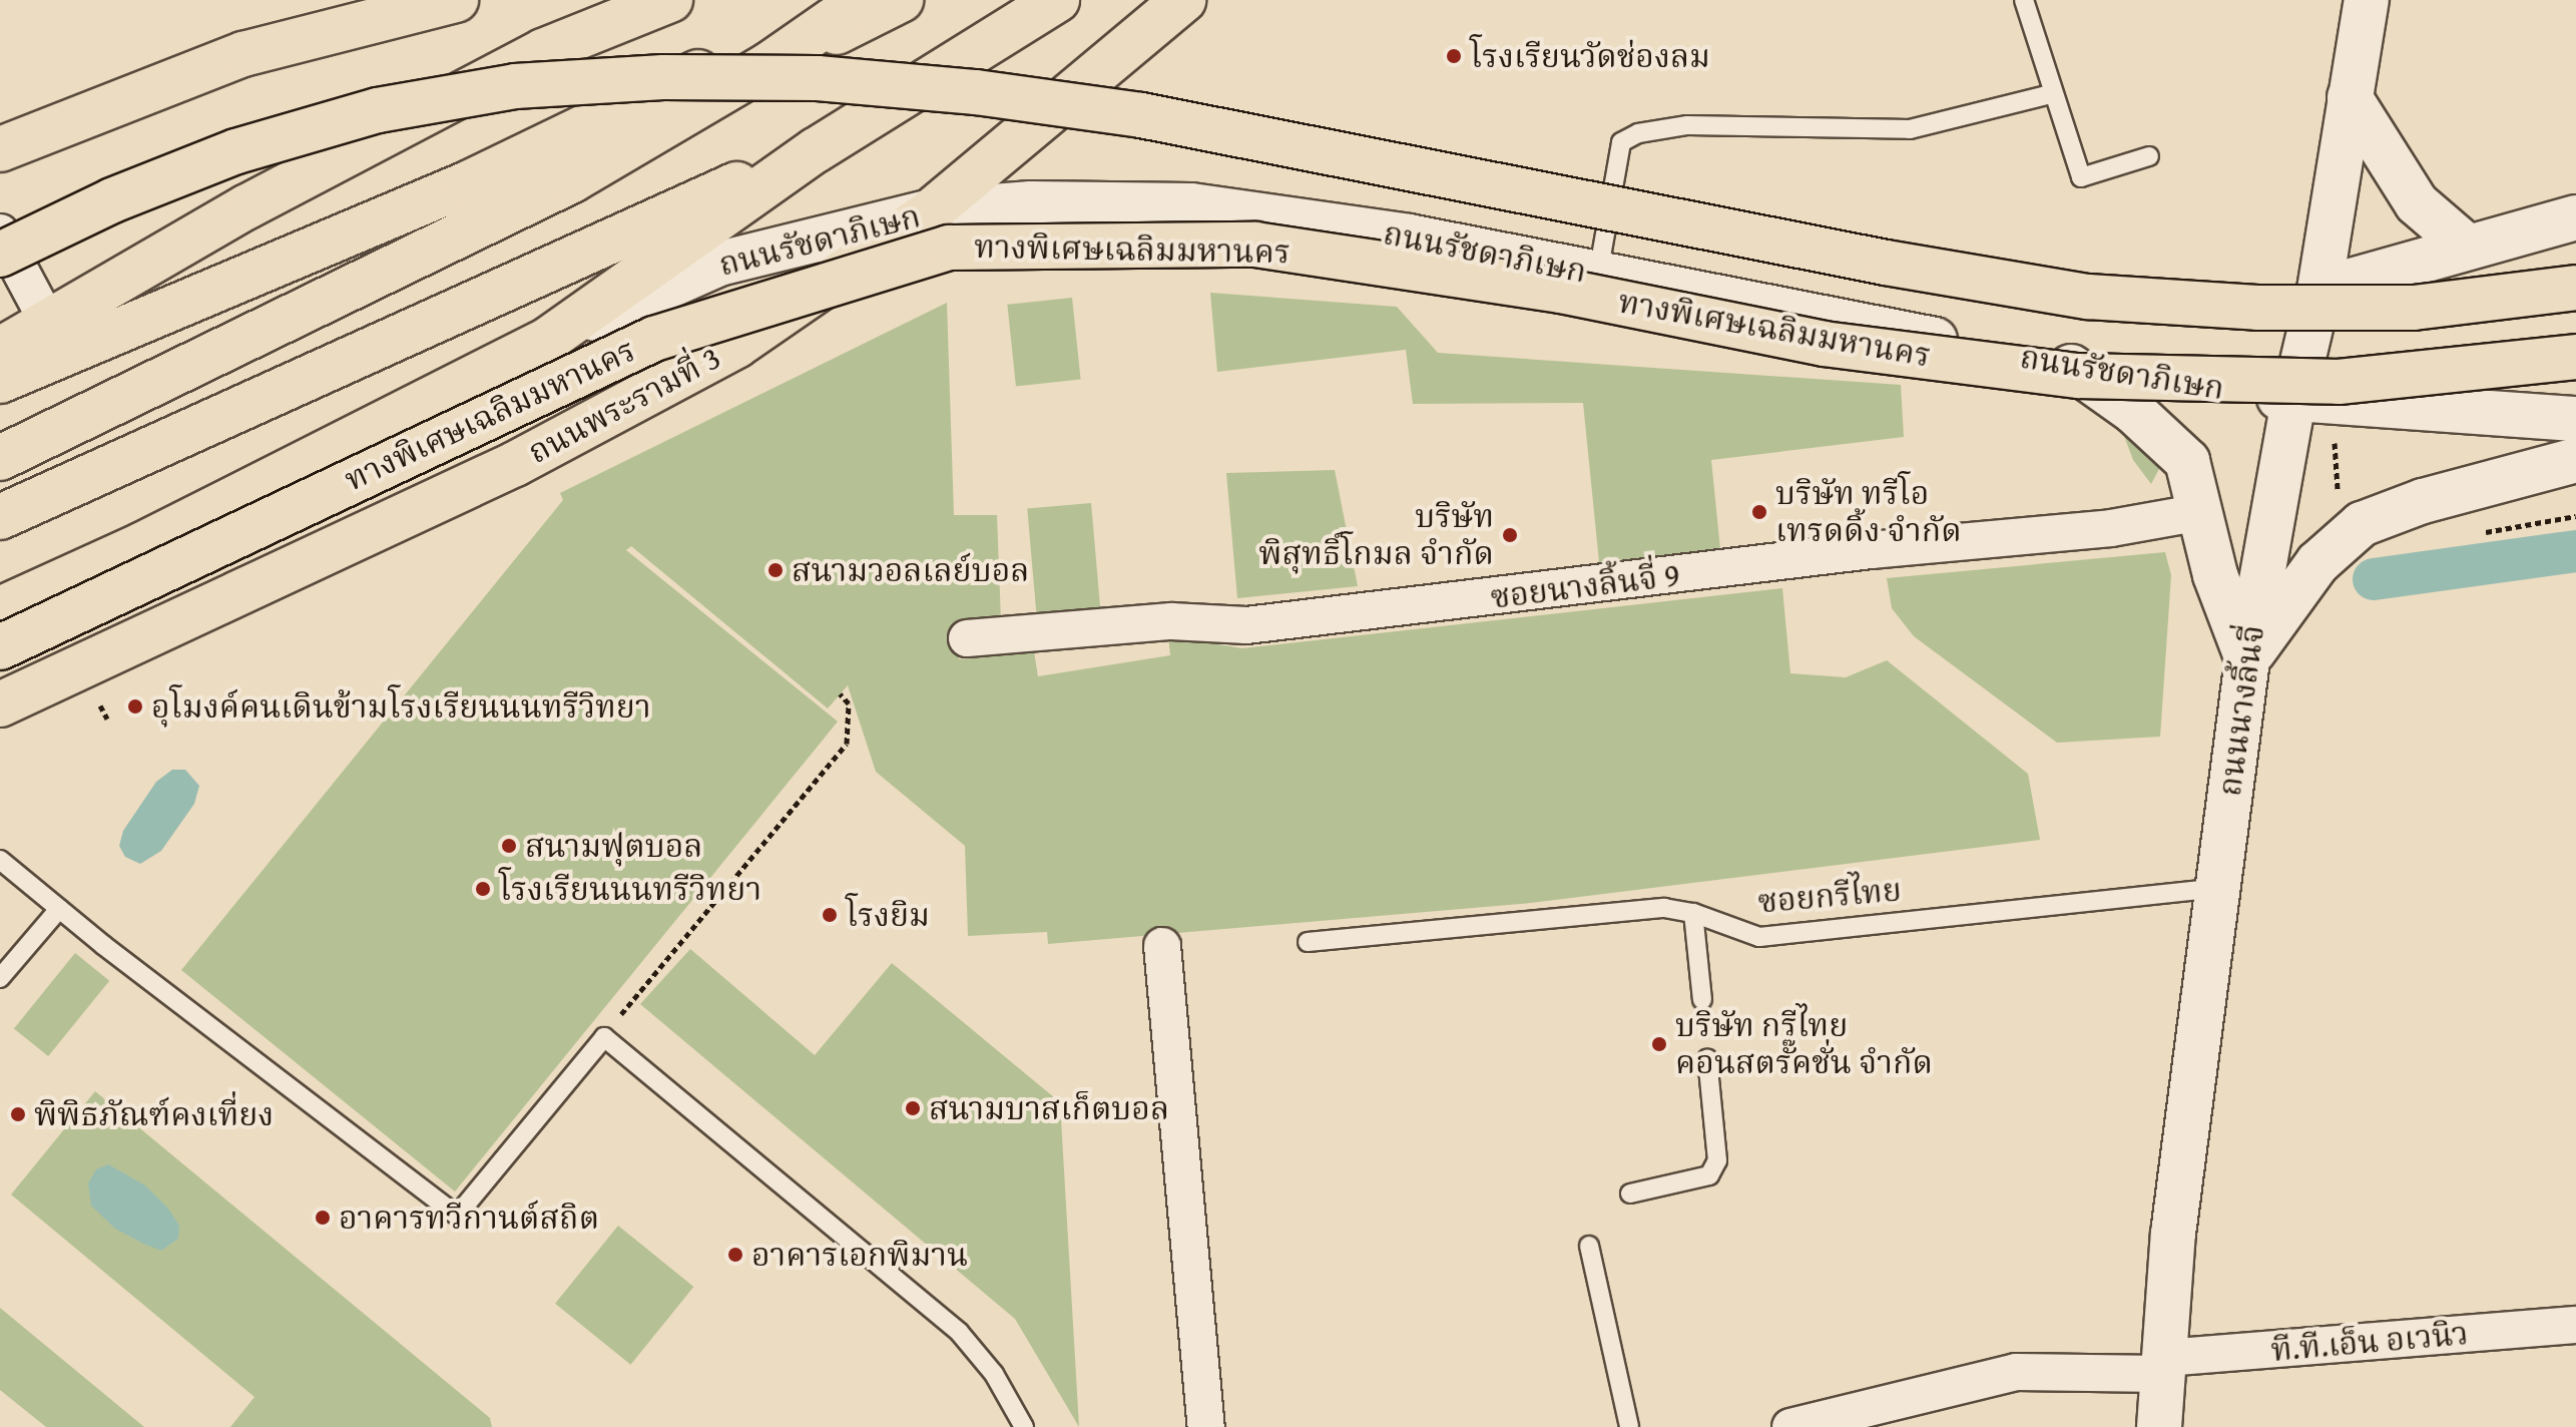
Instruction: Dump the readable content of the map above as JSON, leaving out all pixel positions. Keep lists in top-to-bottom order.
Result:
{
  "streets": {
    "main road": [
      "ถนนรัชดาภิเษก",
      "ทางพิเศษเฉลิมมหานคร",
      "ถนนพระรามที่ 3",
      "ถนนนางลิ้นจี่"
    ],
    "street": ["ซอยนางลิ้นจี่ 9", "ที.ที.เอ็น อเวนิว"],
    "lane": ["ซอยกรีไทย"]
  },
  "crossings": [
    ["ถนนรัชดาภิเษก", "ถนนพระรามที่ 3"],
    ["ถนนรัชดาภิเษก", "ถนนนางลิ้นจี่"],
    ["ถนนนางลิ้นจี่", "ซอยกรีไทย"],
    ["ถนนนางลิ้นจี่", "ที.ที.เอ็น อเวนิว"]
  ],
  "places": [
    "โรงเรียนวัดช่องลม",
    "บริษัท ทรีโอ เทรดดิ้ง จำกัด",
    "บริษัท พิสุทธิ์โกมล จำกัด",
    "สนามวอลเลย์บอล",
    "อุโมงค์คนเดินข้ามโรงเรียนนนทรีวิทยา",
    "สนามฟุตบอล",
    "โรงเรียนนนทรีวิทยา",
    "โรงยิม",
    "บริษัท กรีไทย คอนสตรั๊คชั่น จำกัด",
    "สนามบาสเก็ตบอล",
    "พิพิธภัณฑ์คงเที่ยง",
    "อาคารทวีกานต์สถิต",
    "อาคารเอกพิมาน"
  ]
}
